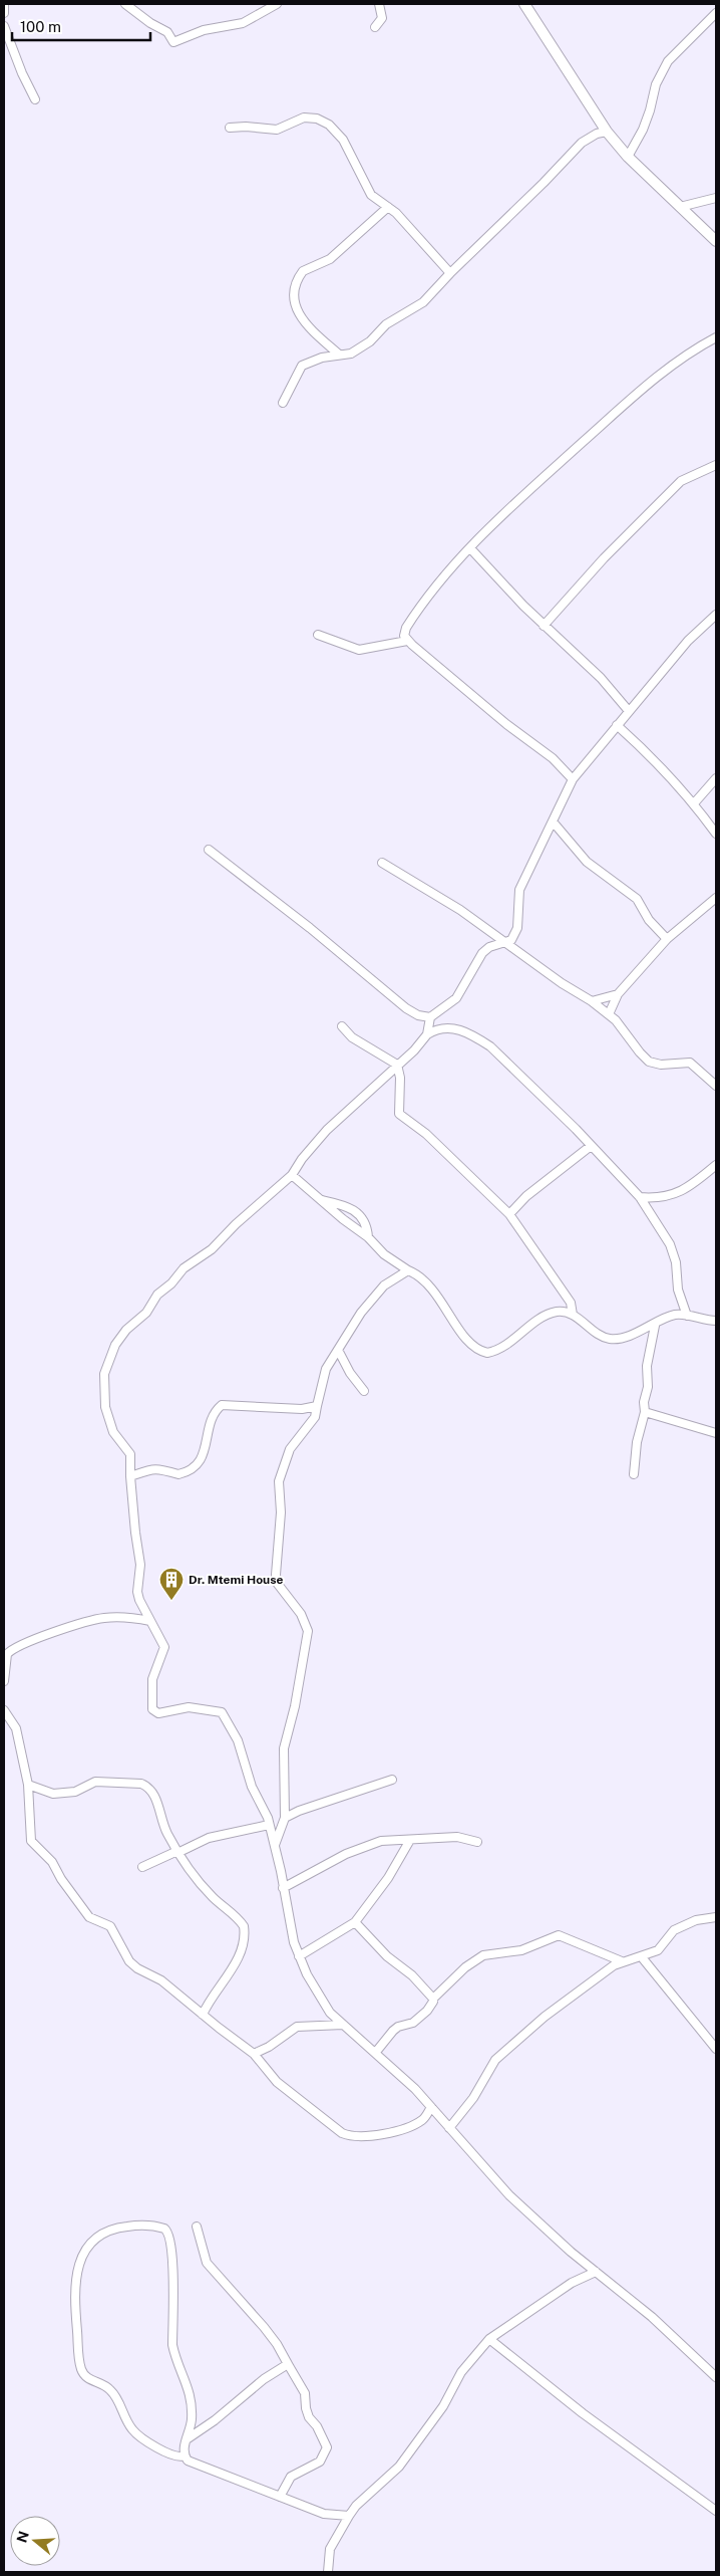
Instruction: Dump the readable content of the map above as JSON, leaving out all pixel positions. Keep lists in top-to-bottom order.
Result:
{
  "places": {
    "building": ["Dr. Mtemi House"]
  },
  "scale_bar": "100 m",
  "north": "left"
}
